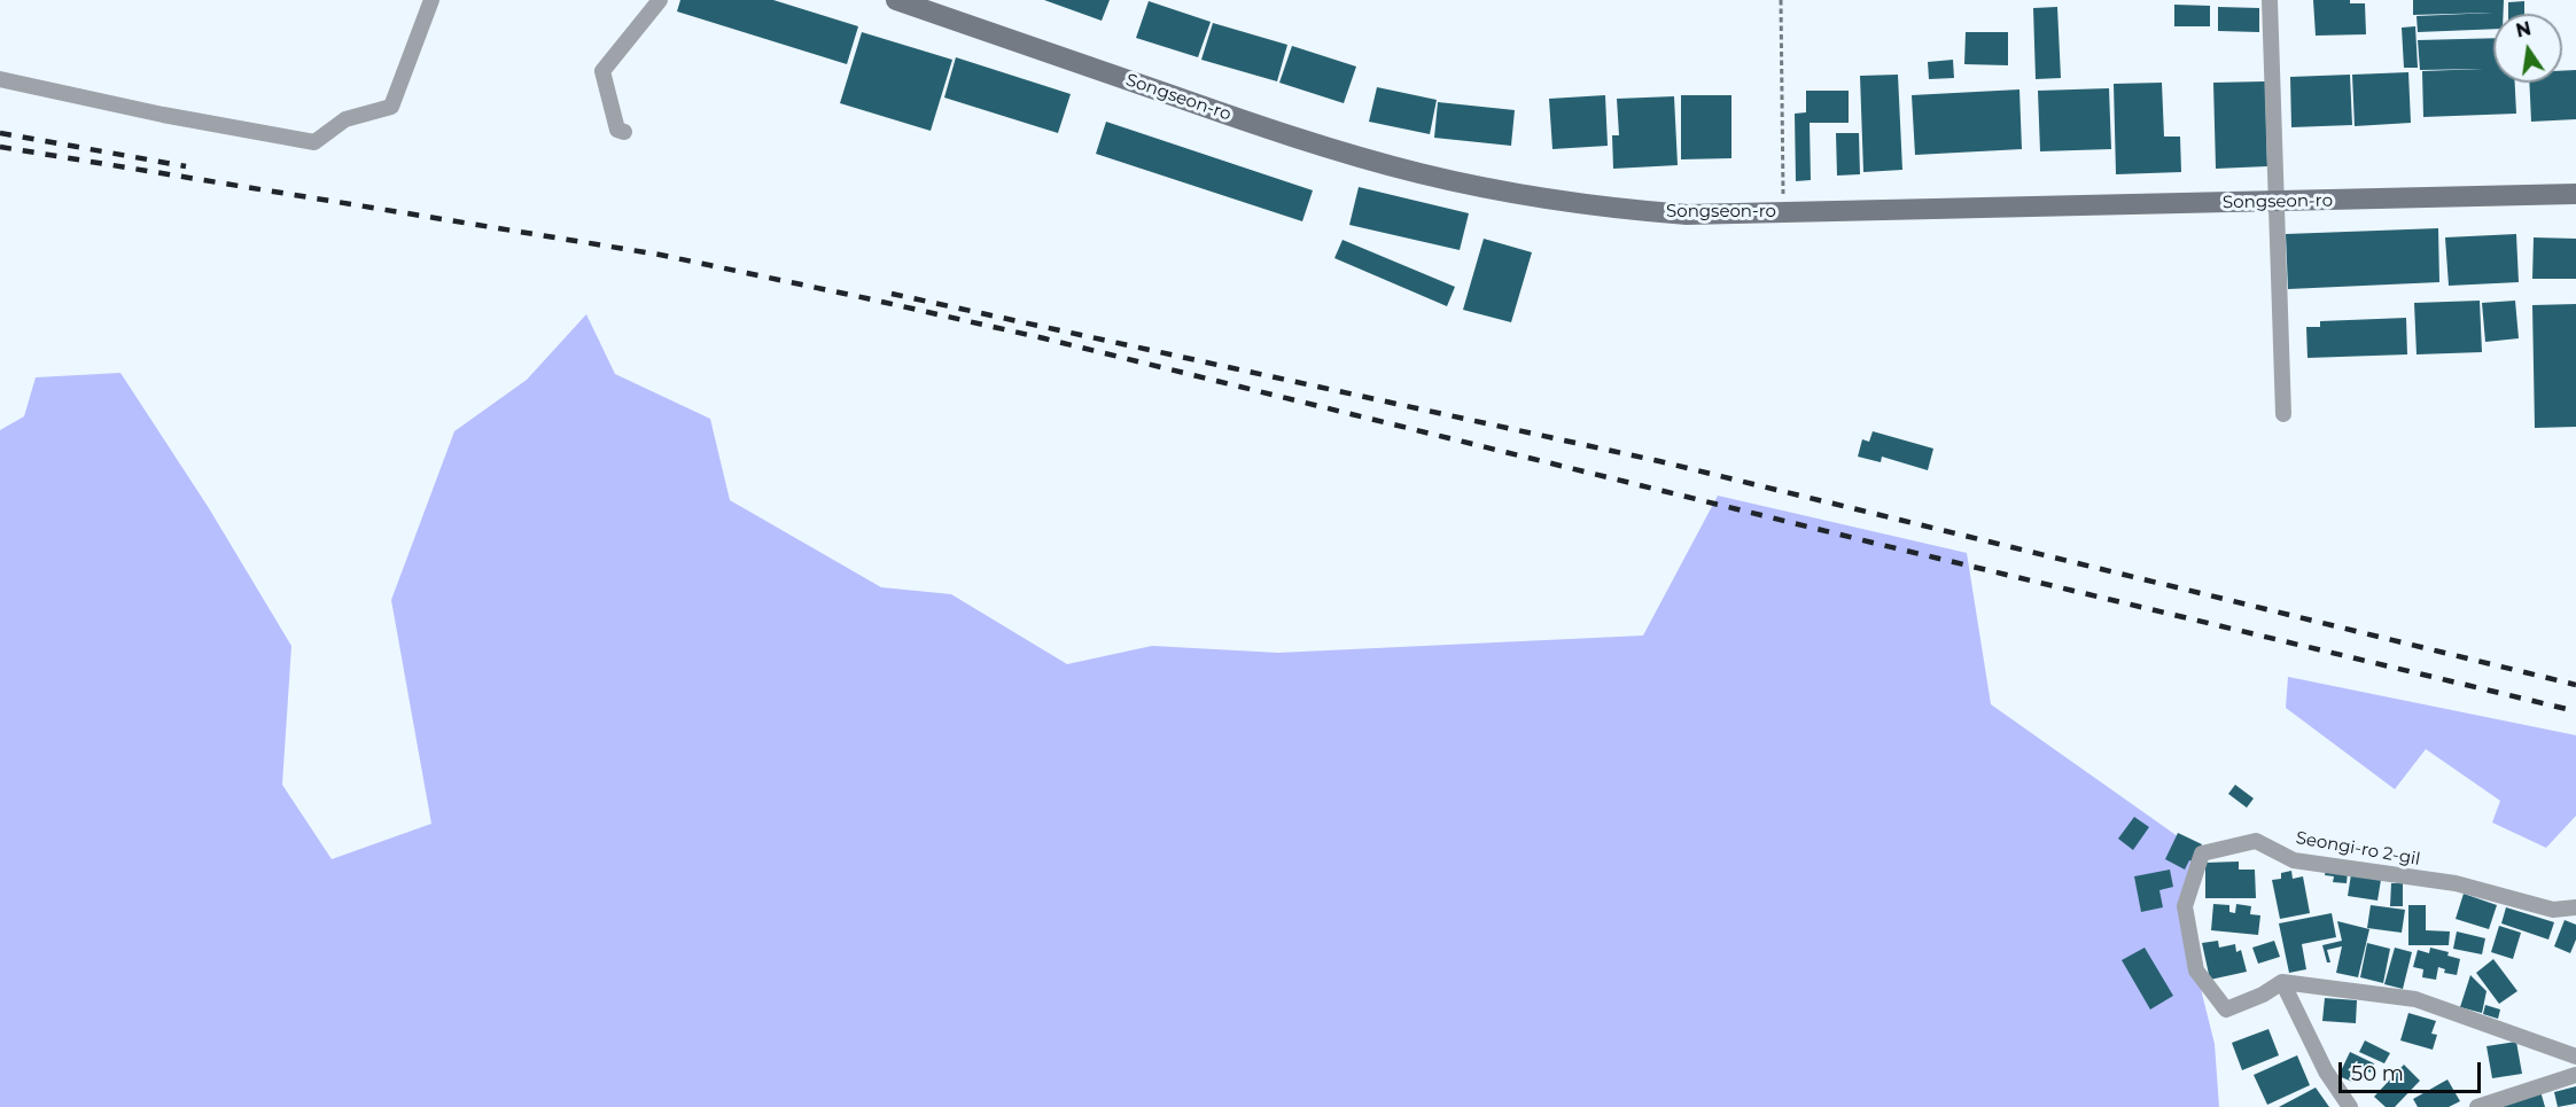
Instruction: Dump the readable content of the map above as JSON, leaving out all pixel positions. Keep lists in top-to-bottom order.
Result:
{
  "streets": {
    "main road": ["Songseon-ro"],
    "street": ["Seongi-ro 2-gil"]
  },
  "scale_bar": "50 m",
  "north": "top"
}
